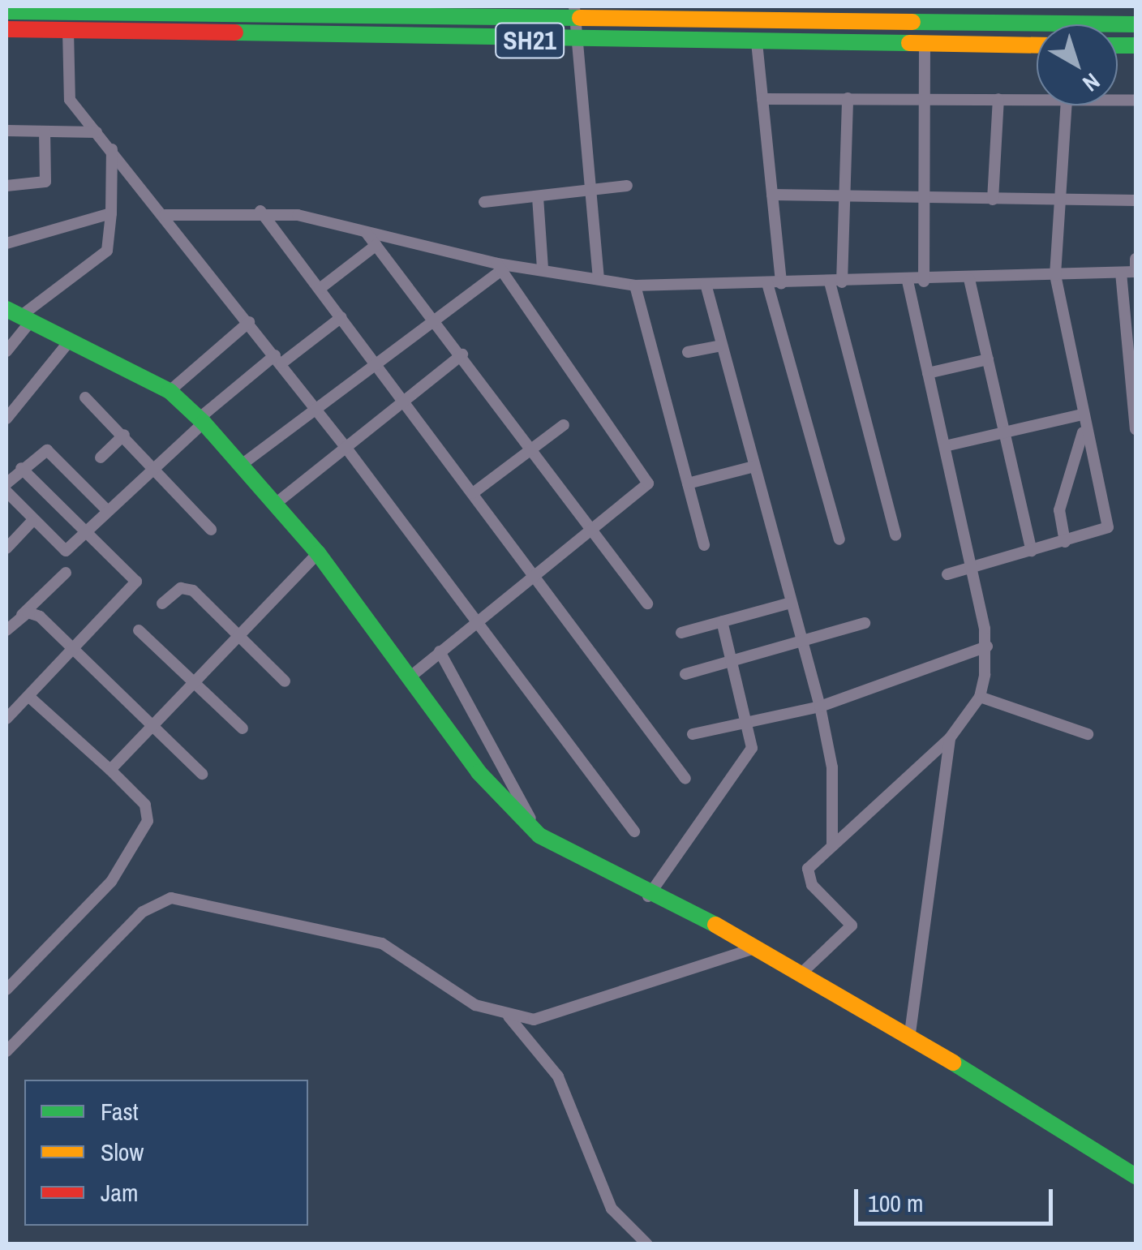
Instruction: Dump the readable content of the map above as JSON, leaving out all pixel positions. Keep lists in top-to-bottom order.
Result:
{
  "streets": {
    "main road": ["SH21"]
  },
  "legend": ["Fast", "Slow", "Jam"],
  "scale_bar": "100 m",
  "north": "bottom right"
}
